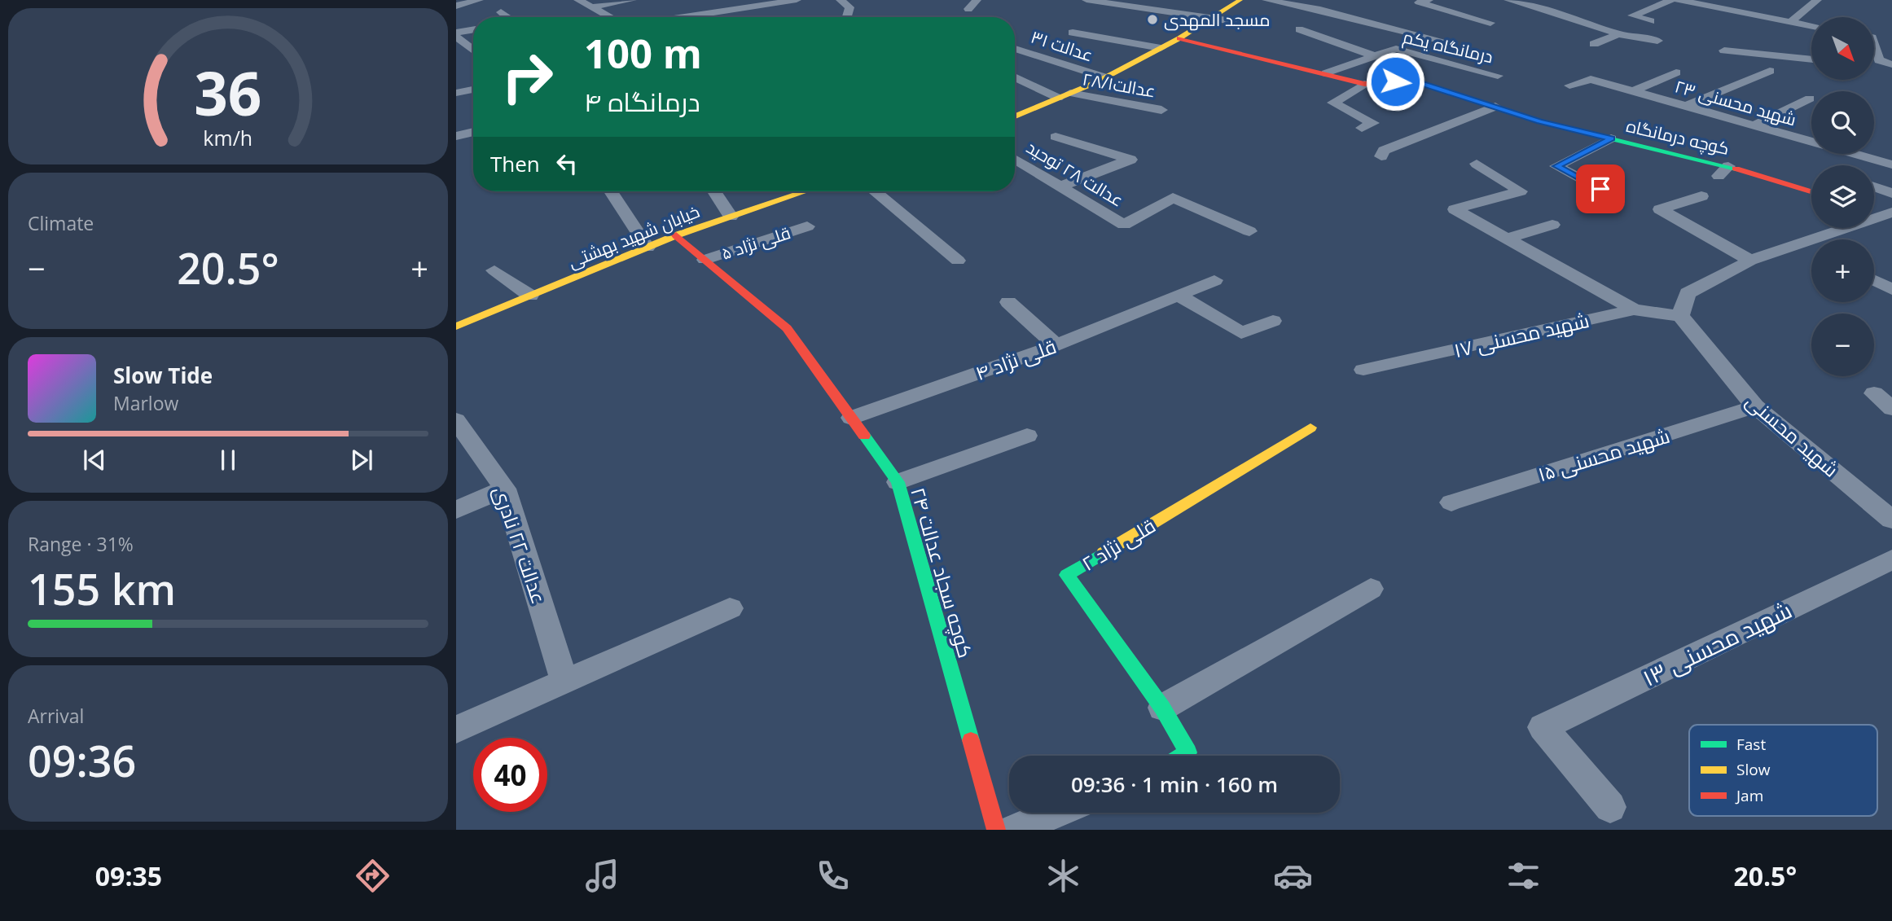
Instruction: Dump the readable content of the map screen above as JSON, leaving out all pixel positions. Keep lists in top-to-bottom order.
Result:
{
  "streets": {
    "street": [
      "عدالت ۳۱",
      "درمانگاه یکم",
      "عدالت۲۸/۱",
      "شهید محسنی ۲۳",
      "کوچه درمانگاه",
      "عدالت ۲۸ توحید",
      "خیابان شهید بهشتی",
      "قلی نژاد ۵",
      "شهید محسنی ۱۷",
      "قلی نژاد ۴",
      "شهید محسنی",
      "شهید محسنی ۱۵",
      "قلی نژاد ۲",
      "عدالت ۲۲ نادری",
      "کوچه سجاد عدالت ۲۴",
      "شهید محسنی ۱۳"
    ]
  },
  "crossings": [
    ["خیابان شهید بهشتی", "کوچه سجاد عدالت ۲۴"],
    ["قلی نژاد ۵", "کوچه سجاد عدالت ۲۴"],
    ["شهید محسنی ۱۷", "شهید محسنی"],
    ["قلی نژاد ۴", "کوچه سجاد عدالت ۲۴"],
    ["شهید محسنی", "شهید محسنی ۱۵"]
  ],
  "places": ["مسجد المهدی"],
  "legend": ["Fast", "Slow", "Jam"],
  "north": "bottom right",
  "page": {
    "map_buttons": ["+", "−"],
    "turn": ["100 m", "درمانگاه ۴"],
    "then": "Then",
    "tile": [
      "Climate",
      ["Range · 31%", "155 km"],
      ["Arrival", "09:36"]
    ],
    "heat": ["−", "20.5°", "+"],
    "song": ["Slow Tide", "Marlow"],
    "limit": "40",
    "trip": "09:36 · 1 min · 160 m",
    "tabs": ["09:35", "20.5°"],
    "gauge": ["36", "km/h"]
  }
}
